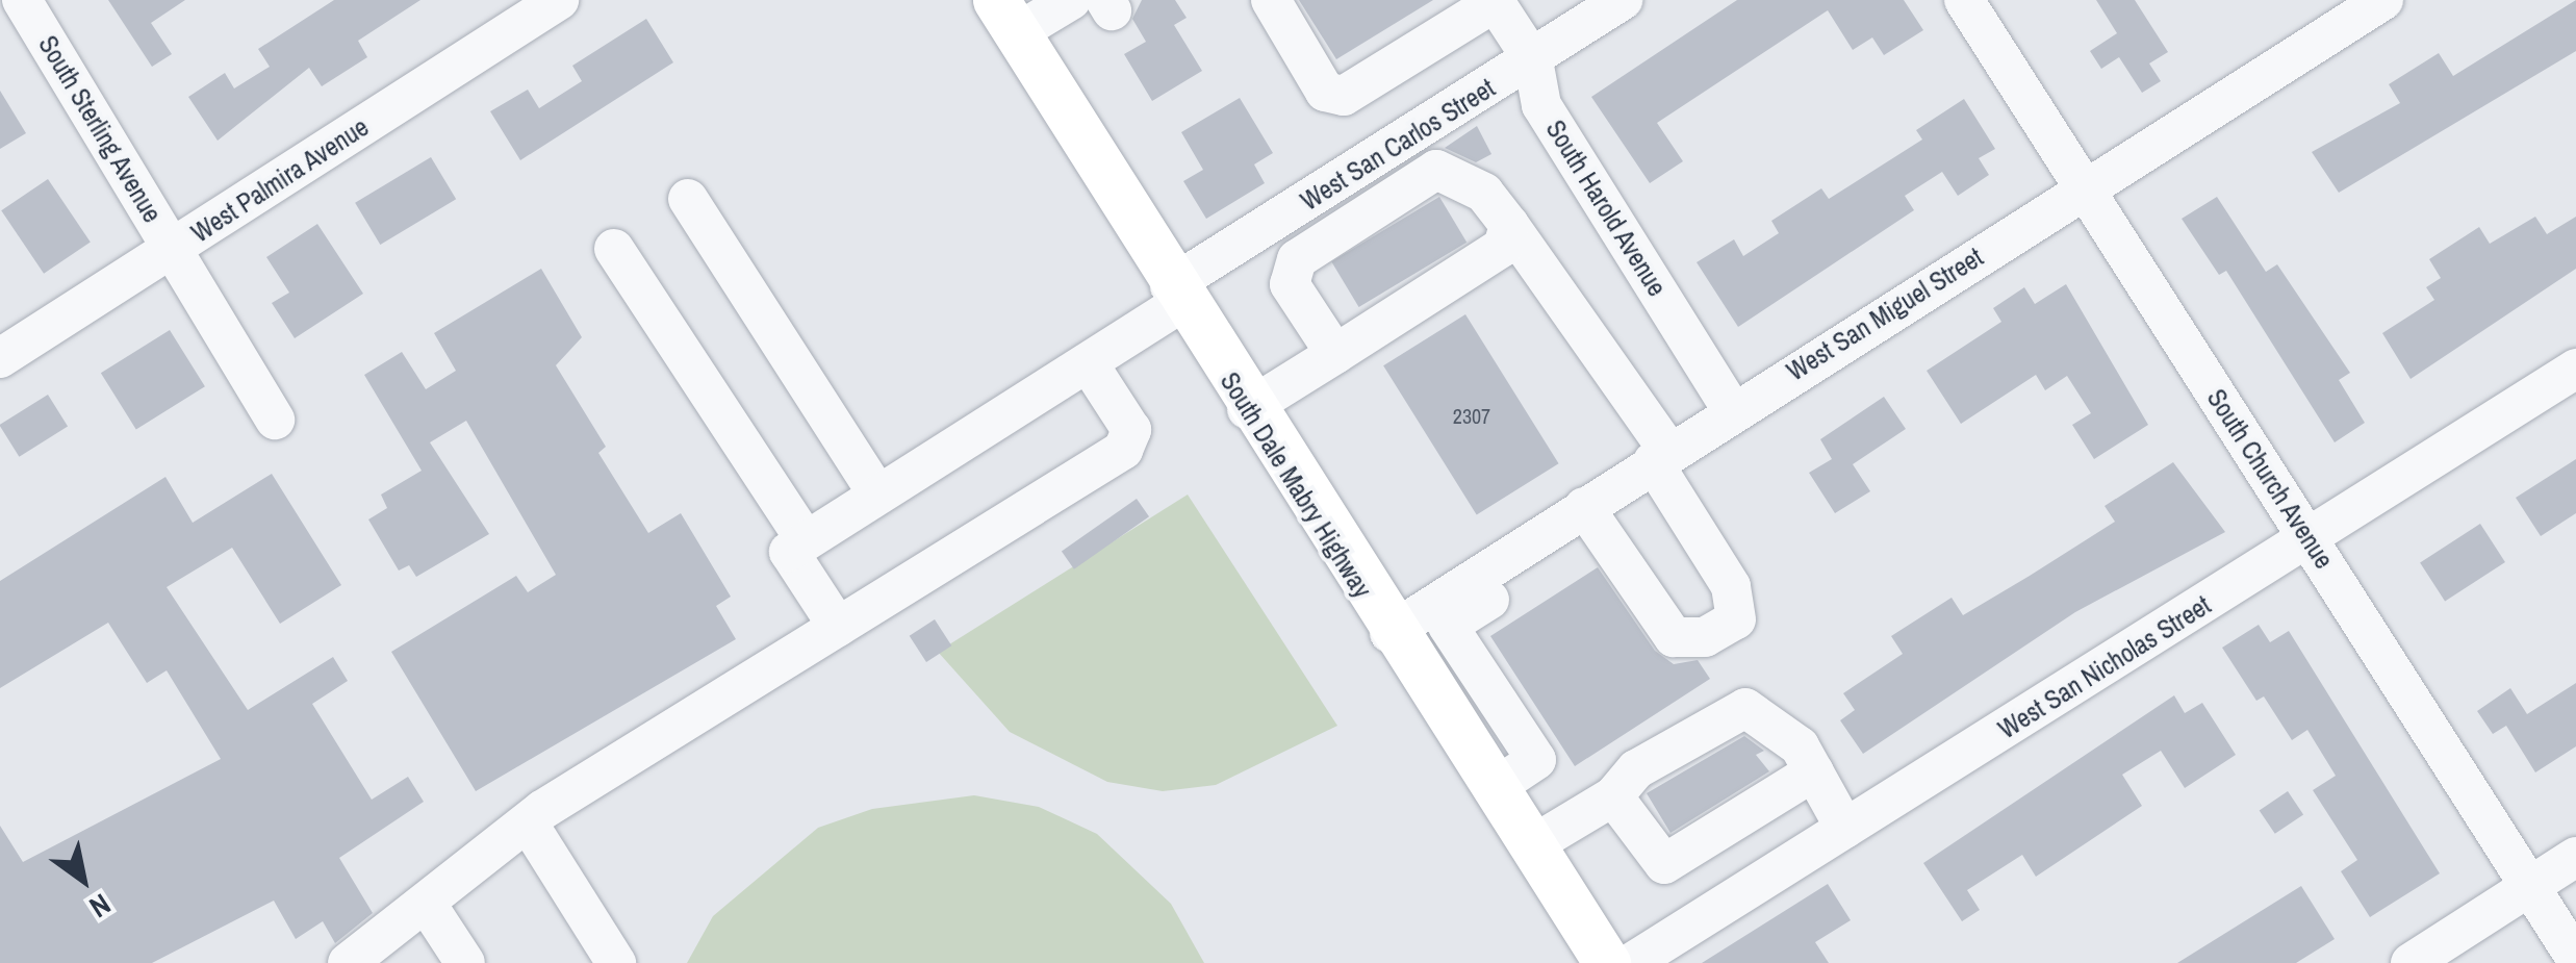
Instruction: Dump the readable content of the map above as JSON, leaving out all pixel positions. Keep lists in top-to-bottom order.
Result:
{
  "streets": {
    "main road": ["South Dale Mabry Highway"],
    "street": [
      "South Sterling Avenue",
      "West San Carlos Street",
      "West Palmira Avenue",
      "South Harold Avenue",
      "West San Miguel Street",
      "South Church Avenue",
      "West San Nicholas Street"
    ]
  },
  "crossings": [
    ["South Sterling Avenue", "West Palmira Avenue"],
    ["West San Carlos Street", "South Harold Avenue"],
    ["West San Carlos Street", "South Dale Mabry Highway"],
    ["South Harold Avenue", "West San Miguel Street"],
    ["West San Miguel Street", "South Church Avenue"],
    ["West San Miguel Street", "South Dale Mabry Highway"],
    ["South Church Avenue", "West San Nicholas Street"]
  ],
  "house_numbers": ["2307"],
  "north": "bottom right"
}
